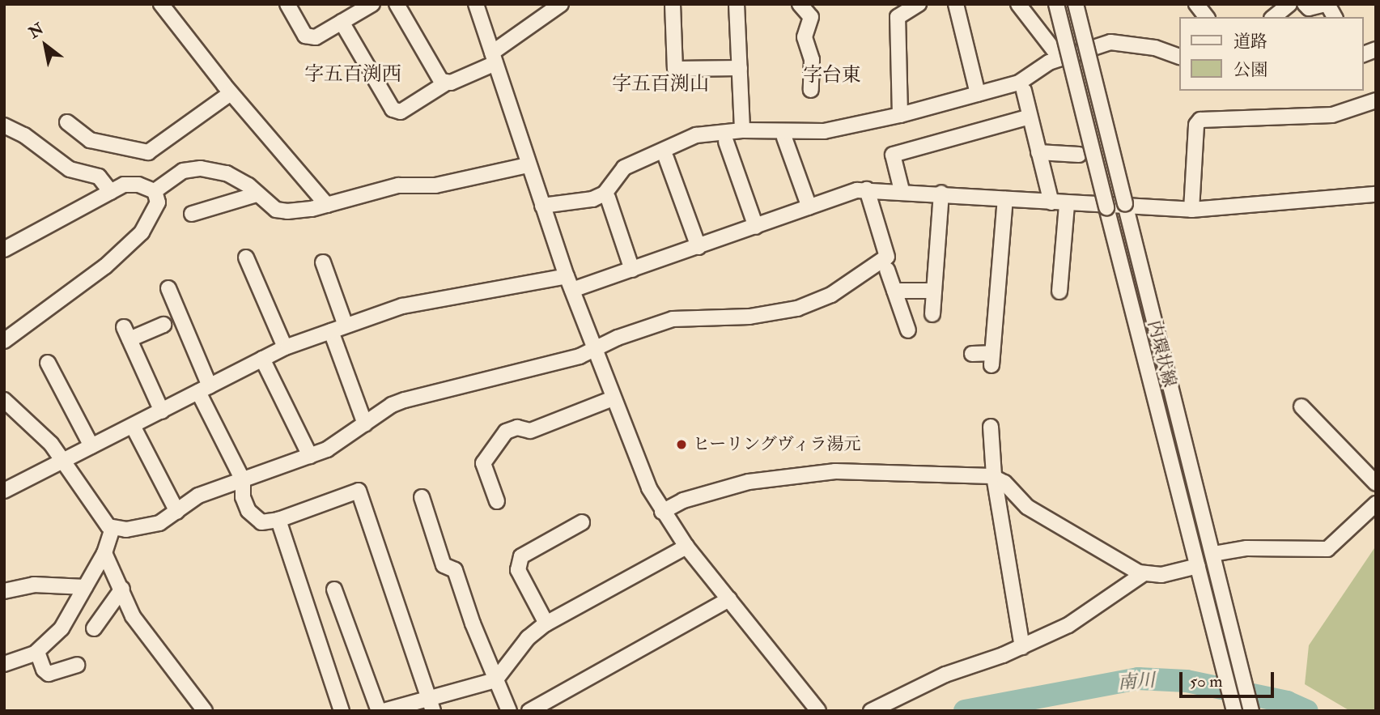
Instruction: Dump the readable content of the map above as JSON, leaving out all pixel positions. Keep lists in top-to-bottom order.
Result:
{
  "streets": {
    "street": ["内環状線"]
  },
  "districts": ["字五百渕西", "字台東", "字五百渕山"],
  "water": ["南川"],
  "places": ["ヒーリングヴィラ湯元"],
  "legend": ["道路", "公園"],
  "scale_bar": "50 m",
  "north": "top left"
}
